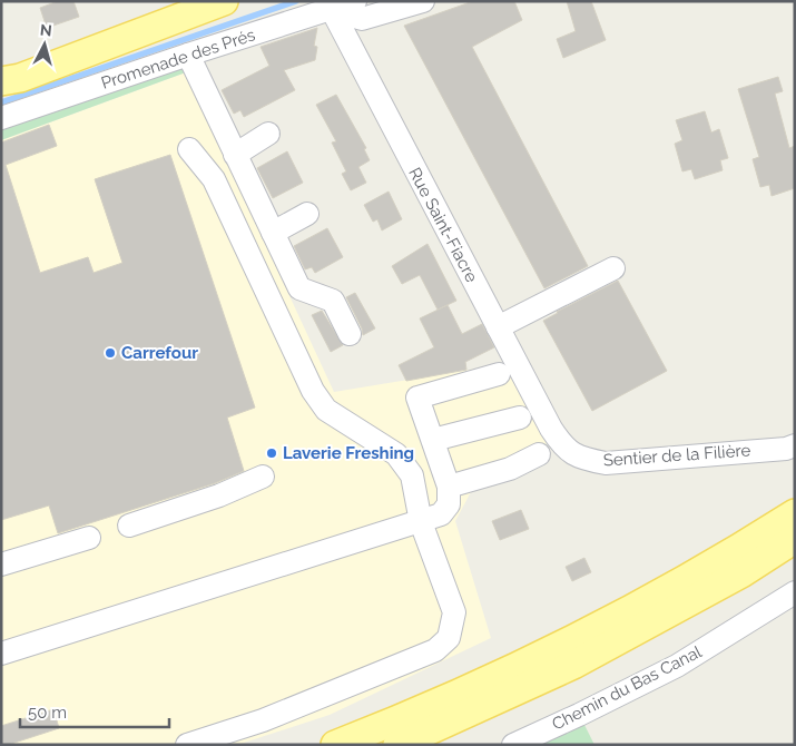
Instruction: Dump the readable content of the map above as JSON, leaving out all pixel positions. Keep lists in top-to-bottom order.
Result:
{
  "streets": {
    "street": [
      "Promenade des Prés",
      "Rue Saint-Fiacre",
      "Sentier de la Filière",
      "Chemin du Bas Canal"
    ]
  },
  "crossings": [
    ["Promenade des Prés", "Rue Saint-Fiacre"],
    ["Rue Saint-Fiacre", "Sentier de la Filière"]
  ],
  "places": ["Carrefour", "Laverie Freshing"],
  "scale_bar": "50 m",
  "north": "top"
}
